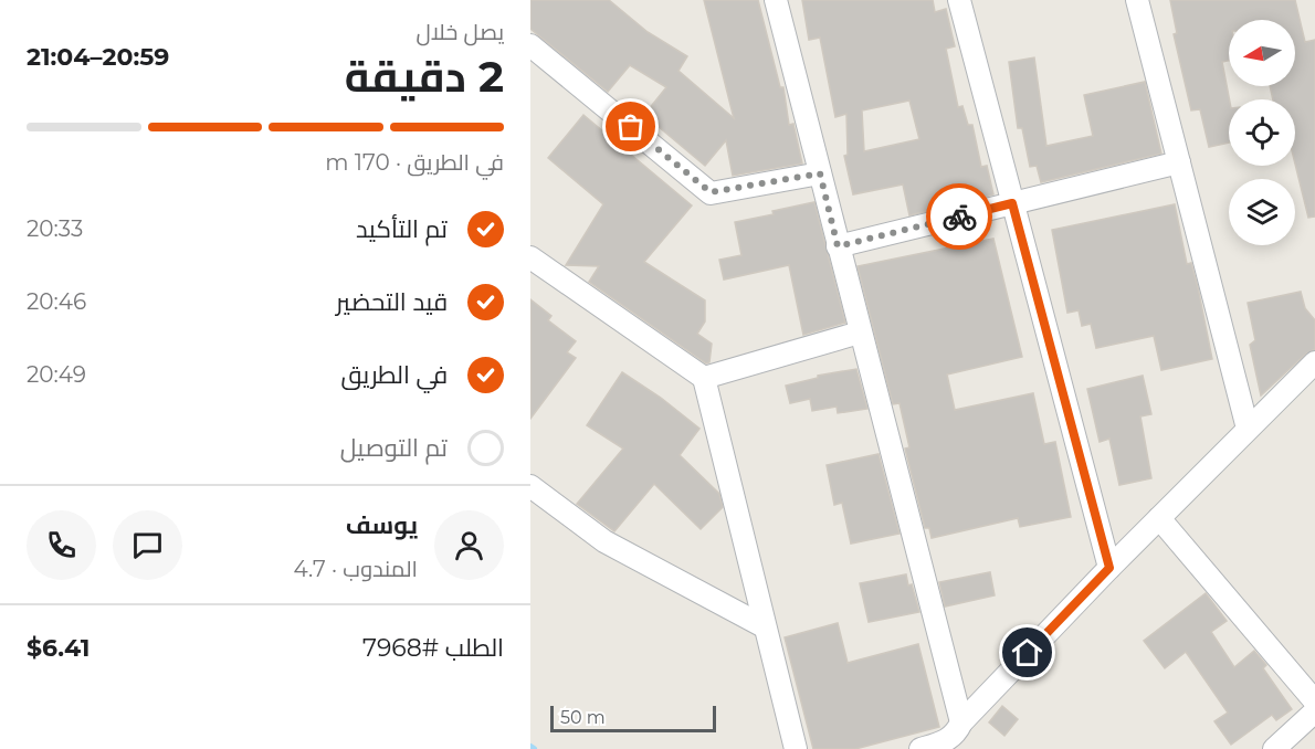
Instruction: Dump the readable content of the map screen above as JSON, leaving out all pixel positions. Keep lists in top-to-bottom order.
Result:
{
  "scale_bar": "50 m",
  "north": "left",
  "page": {
    "heading": ["2 دقيقة", "يصل خلال", "20:59–21:04"],
    "panel": [
      "يوسف",
      "المندوب · 4.7",
      "الطلب #7968",
      "$6.41"
    ],
    "bar": "في الطريق · 170 m",
    "list": [
      ["تم التأكيد", "20:33"],
      ["قيد التحضير", "20:46"],
      ["في الطريق", "20:49"],
      "تم التوصيل"
    ],
    "scale": "50 m"
  }
}
